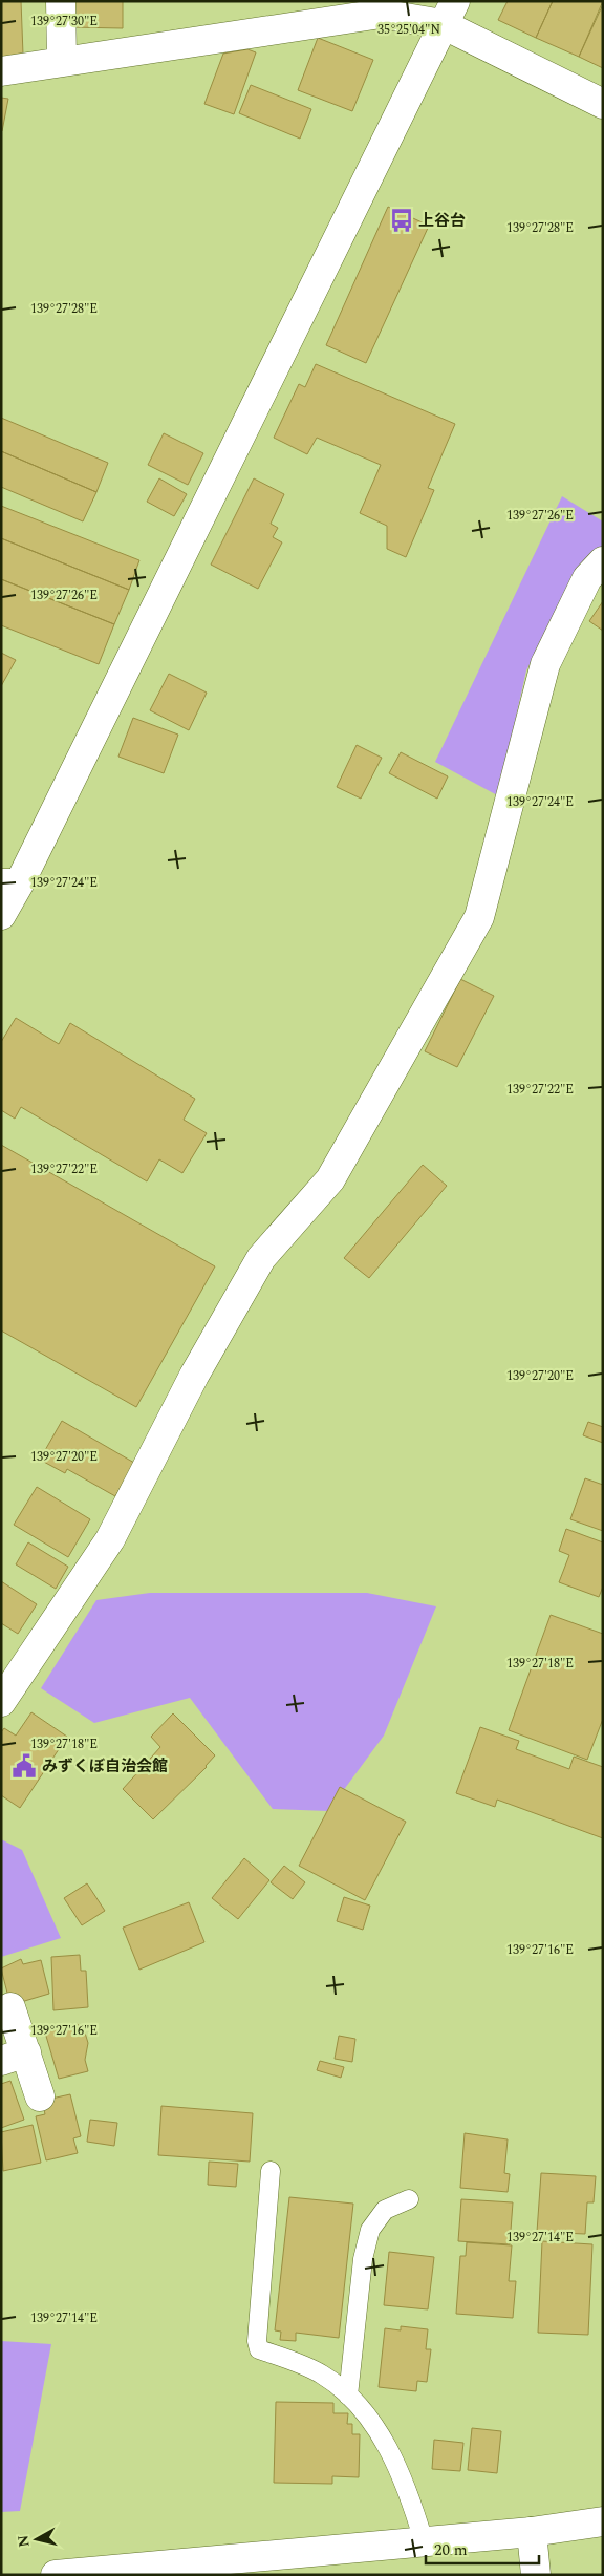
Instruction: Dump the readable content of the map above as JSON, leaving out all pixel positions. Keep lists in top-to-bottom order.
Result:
{
  "places": {
    "bus stop": ["上谷台"],
    "public building": ["みずくぼ自治会館"]
  },
  "scale_bar": "20 m",
  "north": "left",
  "coordinates": [
    "139°27'30\"E",
    "35°25'04\"N",
    "139°27'28\"E",
    "139°27'26\"E",
    "139°27'24\"E",
    "139°27'22\"E",
    "139°27'20\"E",
    "139°27'18\"E",
    "139°27'16\"E",
    "139°27'14\"E"
  ]
}
